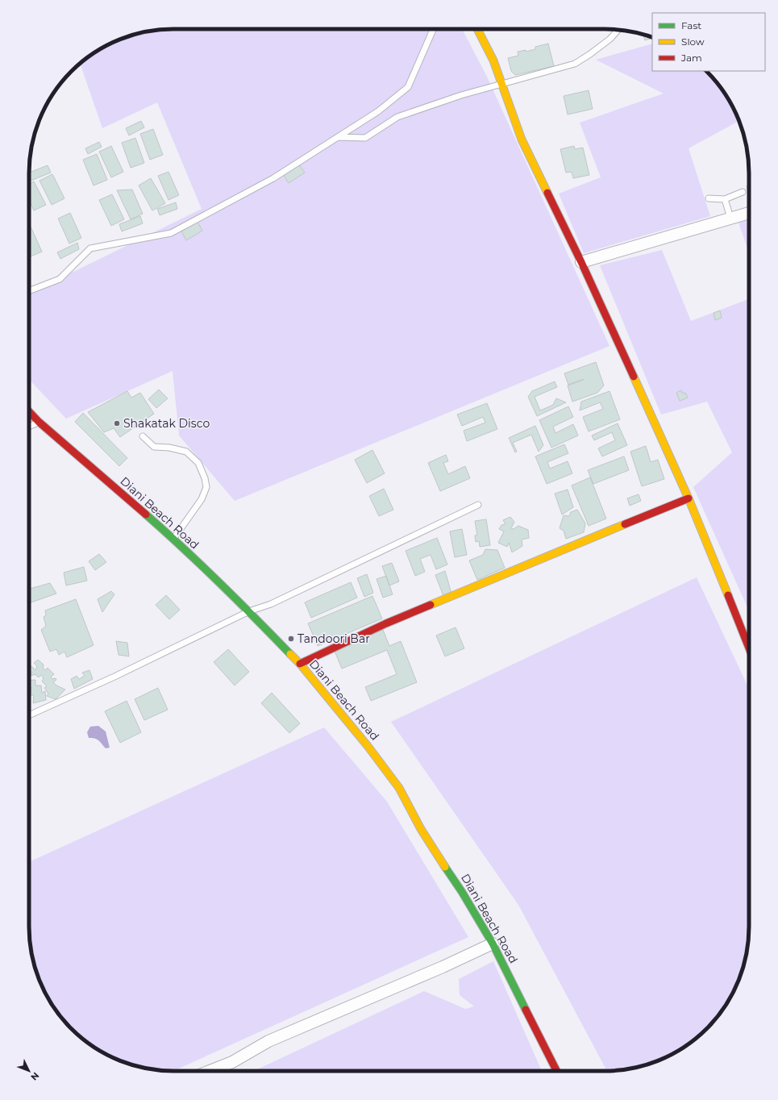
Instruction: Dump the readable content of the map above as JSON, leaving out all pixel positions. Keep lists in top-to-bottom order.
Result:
{
  "streets": {
    "street": ["Diani Beach Road"]
  },
  "places": ["Shakatak Disco", "Tandoori Bar"],
  "legend": ["Fast", "Slow", "Jam"],
  "north": "bottom right"
}
